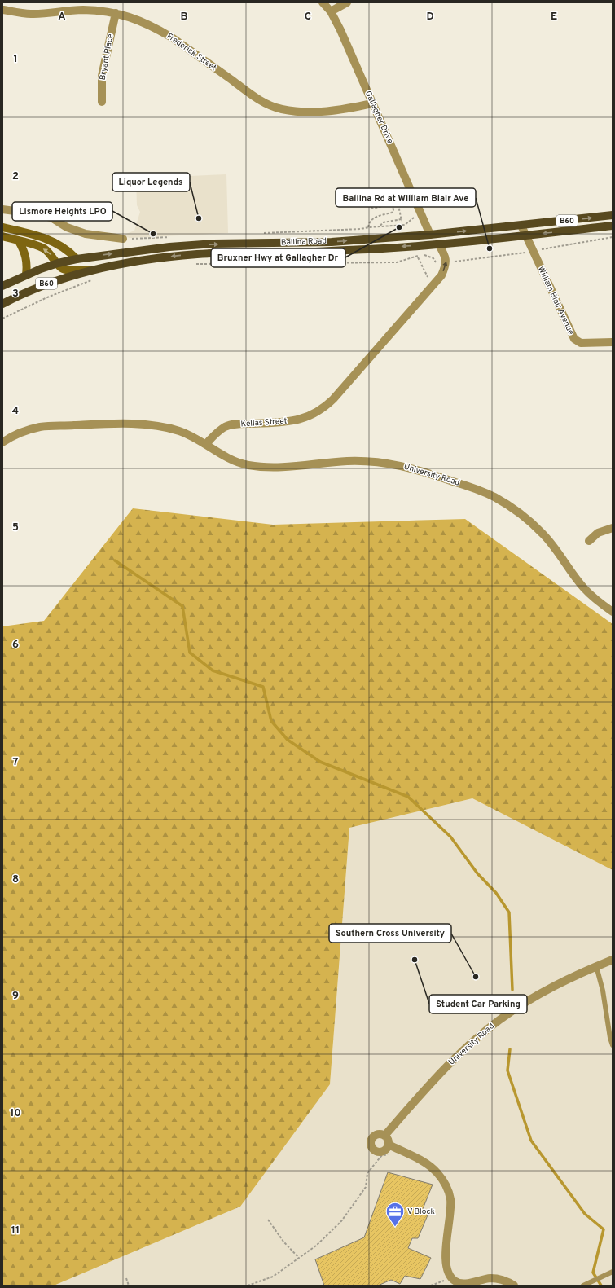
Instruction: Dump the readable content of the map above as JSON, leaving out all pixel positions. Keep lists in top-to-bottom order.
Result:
{
  "streets": {
    "main road": ["B60", "Ballina Road"],
    "street": [
      "Frederick Street",
      "Bryant Place",
      "Gallagher Drive",
      "William Blair Avenue",
      "Kellas Street",
      "University Road"
    ]
  },
  "crossings": [
    ["Frederick Street", "Bryant Place"],
    ["Frederick Street", "Gallagher Drive"],
    ["Gallagher Drive", "Ballina Road"],
    ["Ballina Road", "William Blair Avenue"],
    ["Ballina Road", "Kellas Street"],
    ["Kellas Street", "University Road"]
  ],
  "places": {
    "other": [
      "Liquor Legends",
      "Bruxner Hwy at Gallagher Dr",
      "Lismore Heights LPO",
      "Ballina Rd at William Blair Ave",
      "Student Car Parking",
      "Southern Cross University"
    ],
    "office": ["V Block"]
  },
  "grid": {
    "columns": [
      "A",
      "B",
      "C",
      "D",
      "E"
    ],
    "rows": [
      "1",
      "2",
      "3",
      "4",
      "5",
      "6",
      "7",
      "8",
      "9",
      "10",
      "11"
    ]
  }
}
